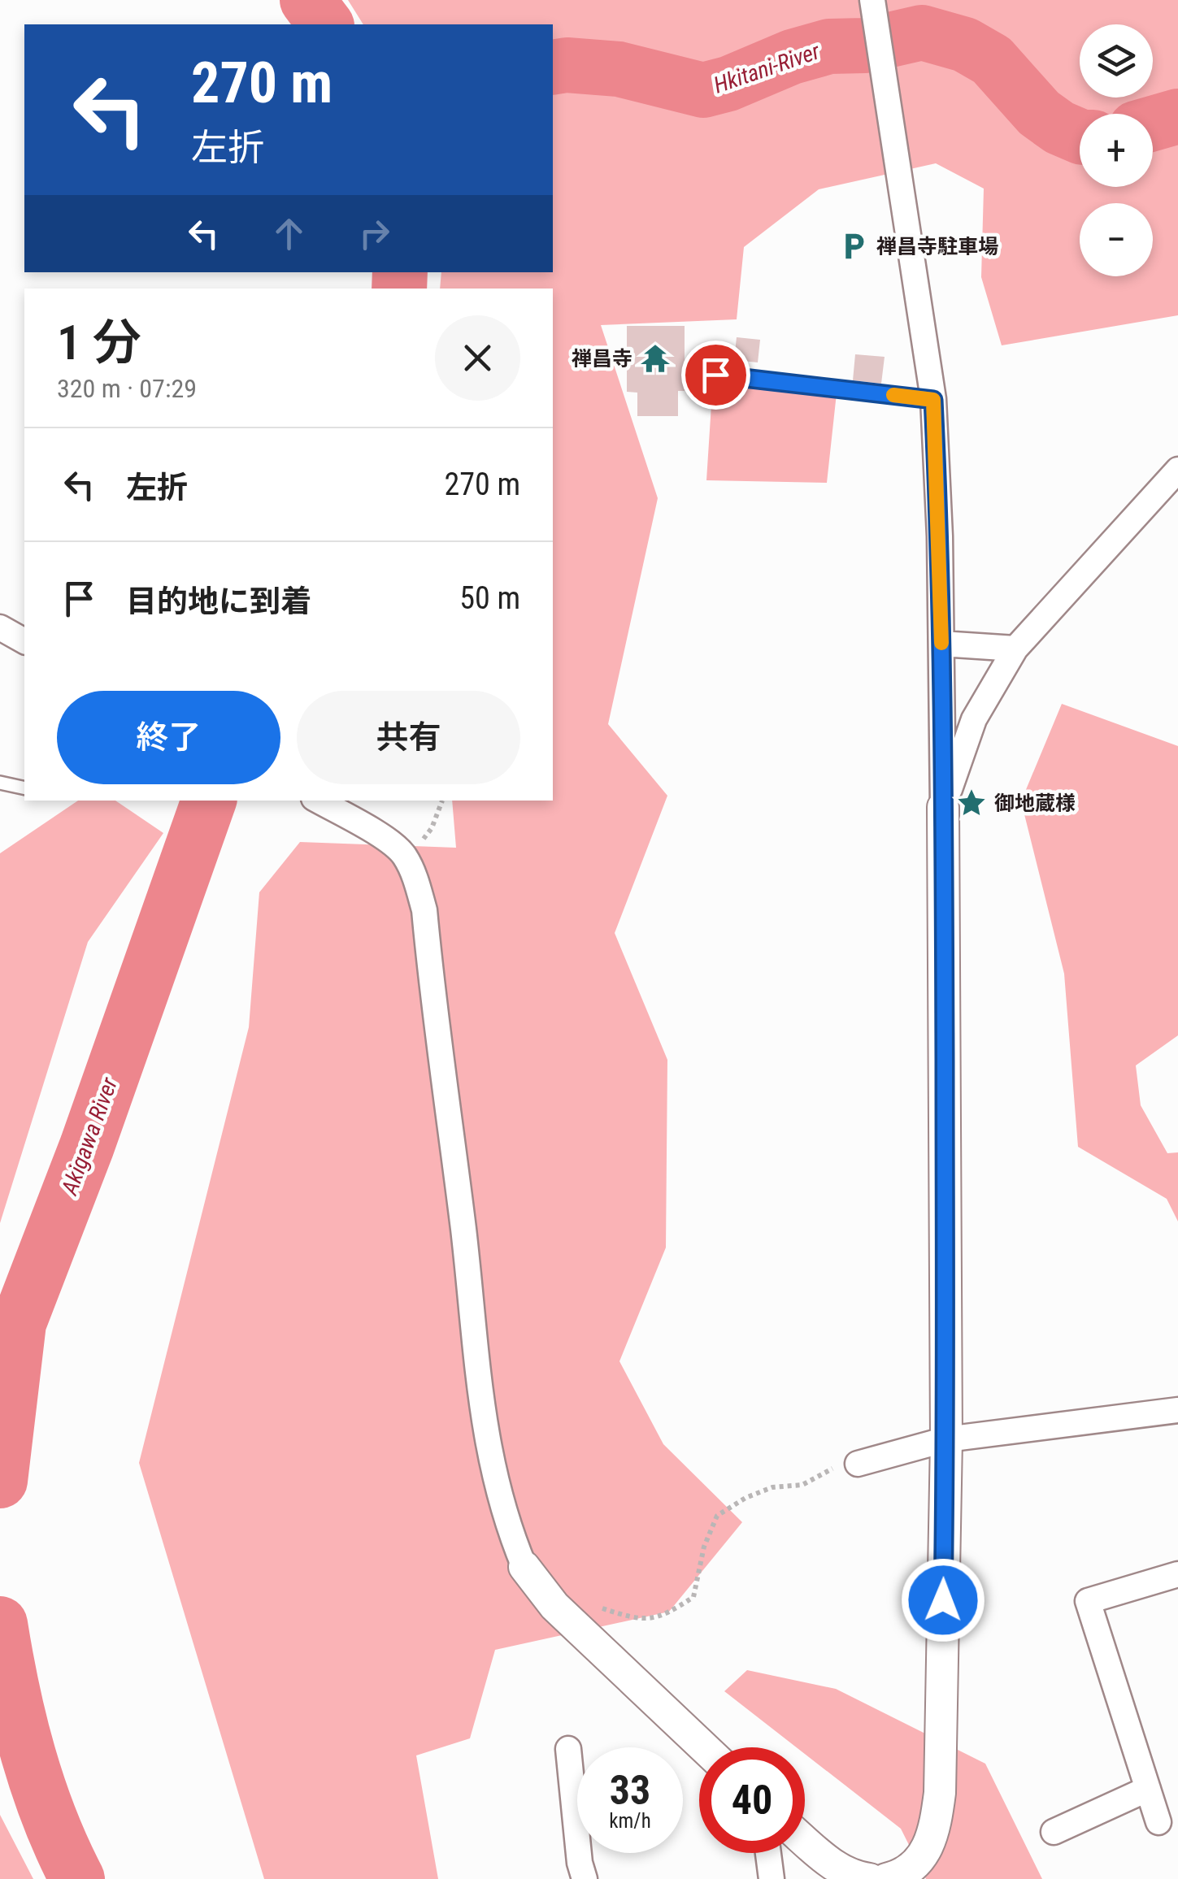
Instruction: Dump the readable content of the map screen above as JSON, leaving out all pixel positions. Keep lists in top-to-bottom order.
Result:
{
  "water": ["Hkitani-River", "Akigawa River"],
  "places": {
    "parking": ["禅昌寺駐車場"],
    "temple": ["禅昌寺"],
    "place": ["御地蔵様"]
  },
  "page": {
    "map_buttons": ["+", "−"],
    "turn": ["270 m", "左折"],
    "heading": ["1 分", "320 m · 07:29"],
    "list": [
      {
        "name": "左折",
        "value": "270 m"
      },
      {
        "name": "目的地に到着",
        "value": "50 m"
      }
    ],
    "buttons": ["終了", "共有"],
    "speed": "33 km/h",
    "limit": "40"
  }
}
